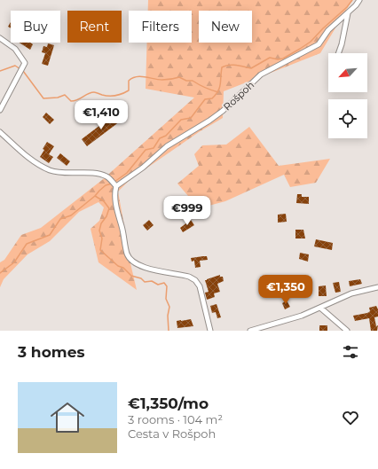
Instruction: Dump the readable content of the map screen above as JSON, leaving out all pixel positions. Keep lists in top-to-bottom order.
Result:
{
  "streets": {
    "street": ["Rošpoh"]
  },
  "north": "bottom left",
  "page": {
    "chip": [
      "Buy",
      "Rent",
      "Filters",
      "New"
    ],
    "price": ["€1,410", "€999", "€1,350"],
    "heading": "3 homes",
    "list": [
      {
        "name": "€1,350/mo",
        "note": "3 rooms · 104 m² · Cesta v Rošpoh"
      }
    ]
  }
}
